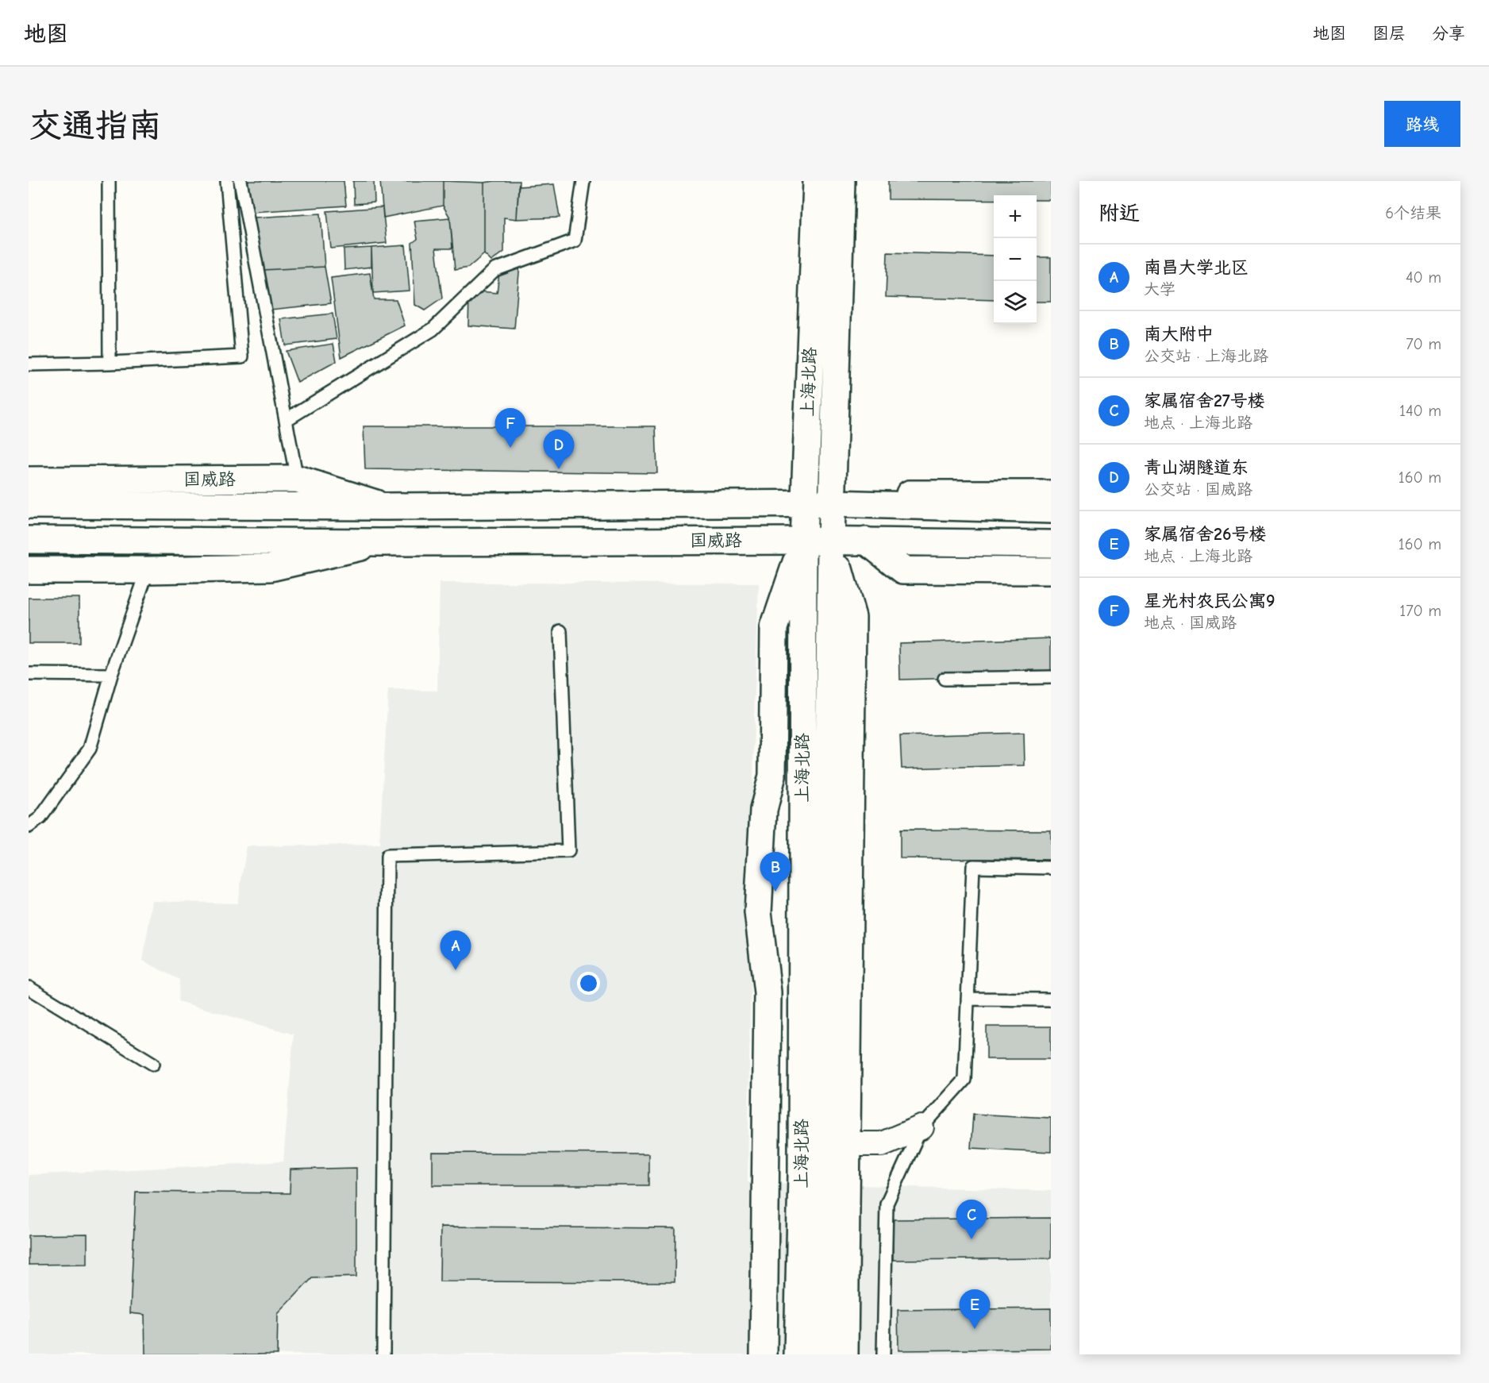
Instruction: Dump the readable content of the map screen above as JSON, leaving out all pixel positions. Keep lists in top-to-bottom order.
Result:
{
  "streets": {
    "main road": ["上海北路", "国威路"]
  },
  "crossings": [
    ["上海北路", "国威路"]
  ],
  "page": {
    "header": "地图",
    "nav": ["地图", "图层", "分享"],
    "buttons": "路线",
    "title": "交通指南",
    "heading": ["附近", "6个结果"],
    "map_buttons": ["+", "−"],
    "list": [
      {
        "mark": "A",
        "name": "南昌大学北区",
        "note": "大学",
        "value": "40 m"
      },
      {
        "mark": "B",
        "name": "南大附中",
        "note": "公交站 · 上海北路",
        "value": "70 m"
      },
      {
        "mark": "C",
        "name": "家属宿舍27号楼",
        "note": "地点 · 上海北路",
        "value": "140 m"
      },
      {
        "mark": "D",
        "name": "青山湖隧道东",
        "note": "公交站 · 国威路",
        "value": "160 m"
      },
      {
        "mark": "E",
        "name": "家属宿舍26号楼",
        "note": "地点 · 上海北路",
        "value": "160 m"
      },
      {
        "mark": "F",
        "name": "星光村农民公寓9",
        "note": "地点 · 国威路",
        "value": "170 m"
      }
    ],
    "pins": [
      "F",
      "D",
      "B",
      "A",
      "C",
      "E"
    ]
  }
}
